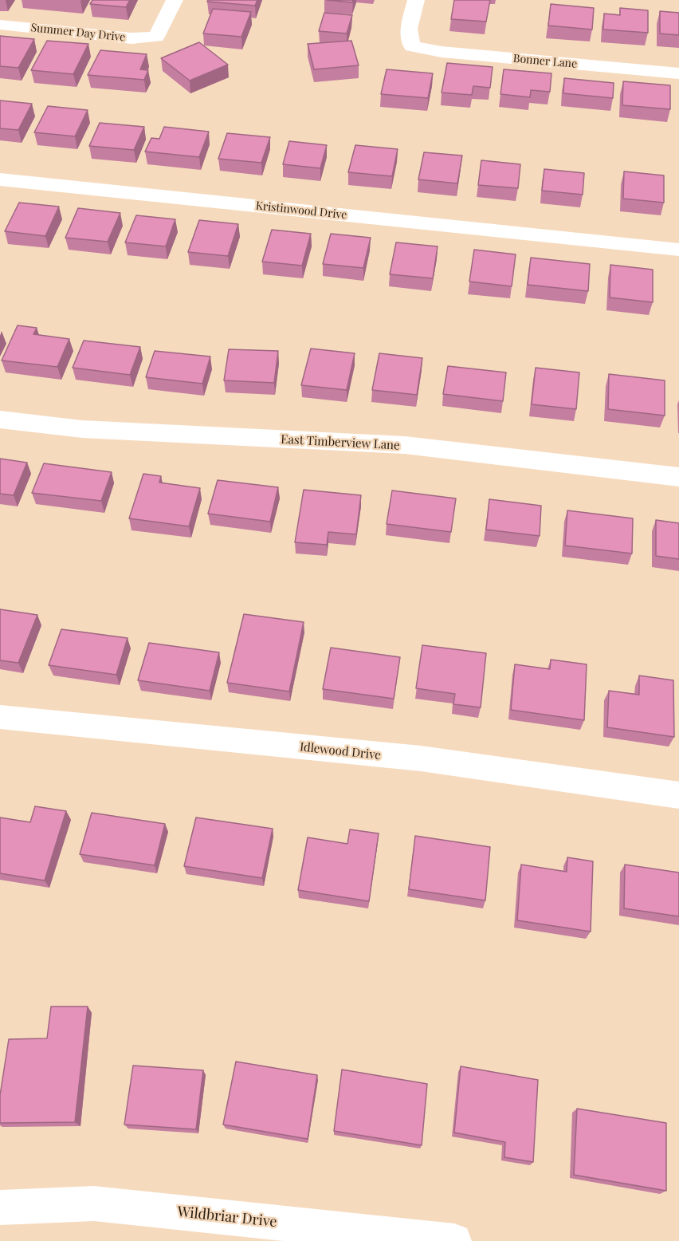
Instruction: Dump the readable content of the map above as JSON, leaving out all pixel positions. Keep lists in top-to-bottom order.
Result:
{
  "streets": {
    "street": [
      "Summer Day Drive",
      "Bonner Lane",
      "Kristinwood Drive",
      "East Timberview Lane",
      "Idlewood Drive",
      "Wildbriar Drive"
    ]
  }
}
